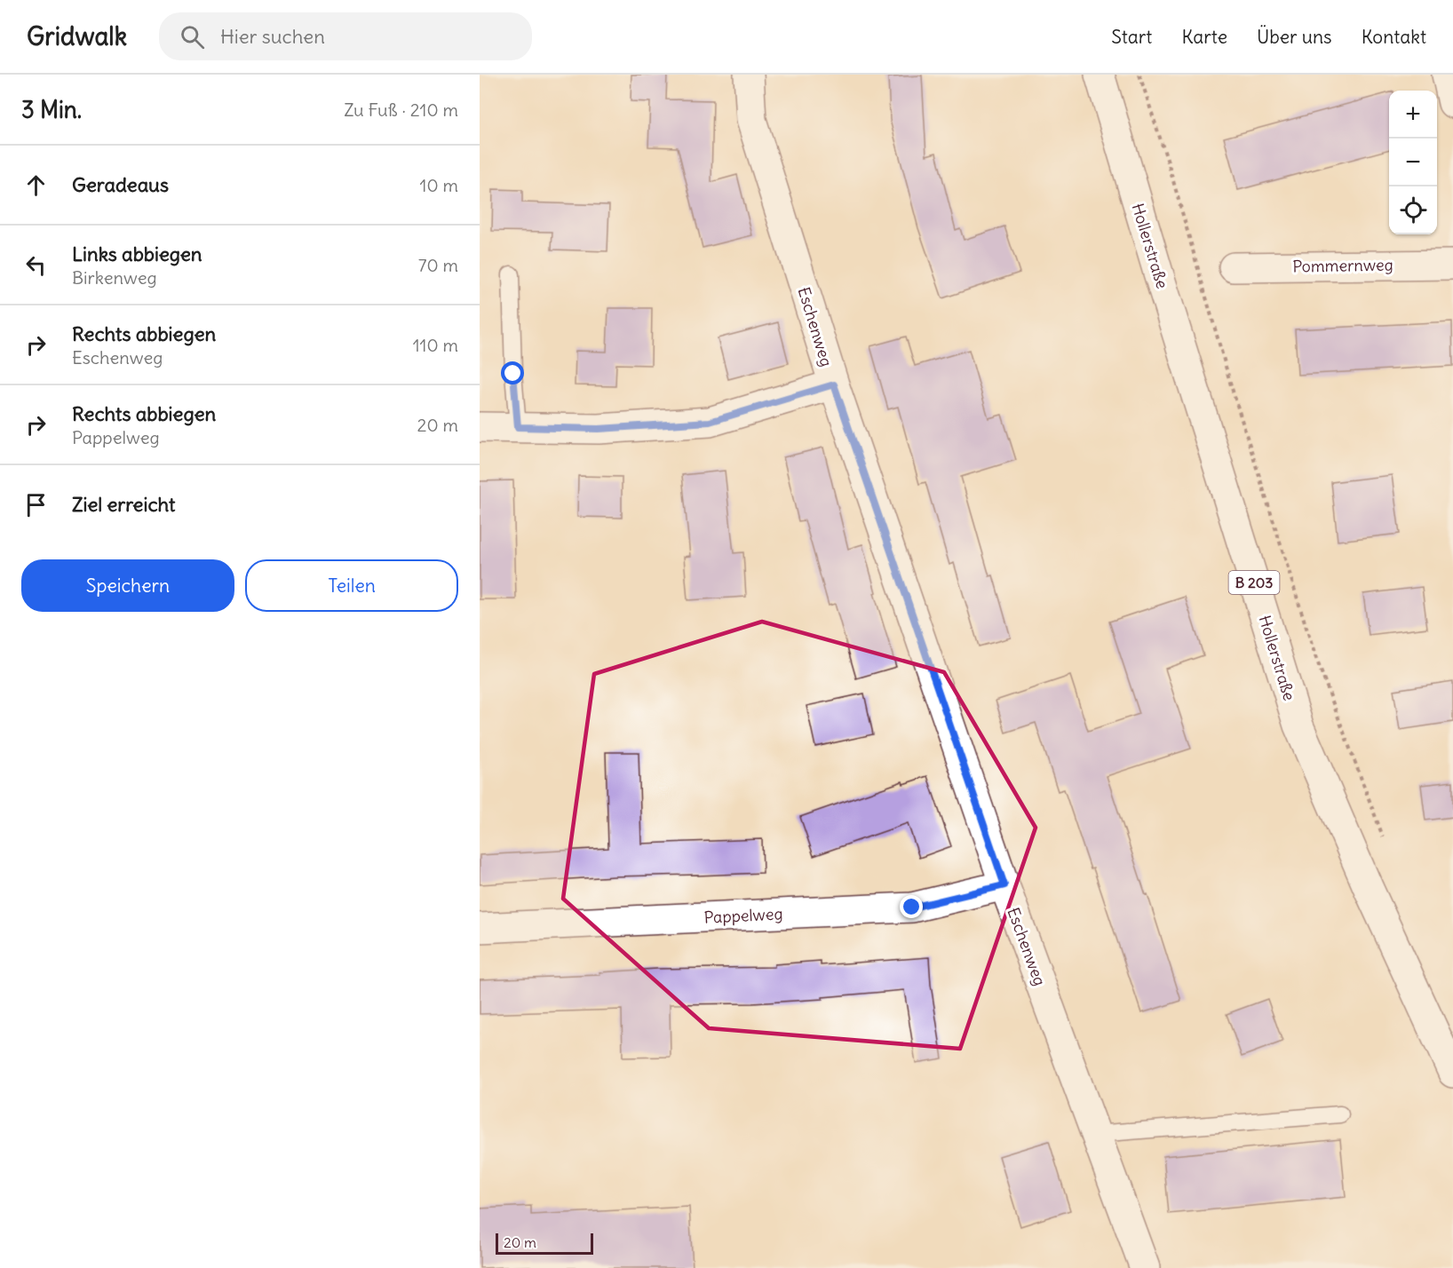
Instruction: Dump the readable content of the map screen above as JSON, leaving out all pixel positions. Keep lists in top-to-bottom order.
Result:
{
  "streets": {
    "street": [
      "Hollerstraße",
      "Pommernweg",
      "Eschenweg",
      "B 203",
      "Pappelweg"
    ]
  },
  "crossings": [
    ["Eschenweg", "Pappelweg"]
  ],
  "scale_bar": "20 m",
  "page": {
    "header": "Gridwalk",
    "search": "Hier suchen",
    "nav": [
      "Start",
      "Karte",
      "Über uns",
      "Kontakt"
    ],
    "heading": ["3 Min.", "Zu Fuß · 210 m"],
    "map_buttons": ["+", "−"],
    "list": [
      ["Geradeaus", "10 m"],
      ["Links abbiegen", "Birkenweg", "70 m"],
      ["Rechts abbiegen", "Eschenweg", "110 m"],
      ["Rechts abbiegen", "Pappelweg", "20 m"],
      "Ziel erreicht"
    ],
    "buttons": ["Speichern", "Teilen"],
    "scale": "20 m"
  }
}
